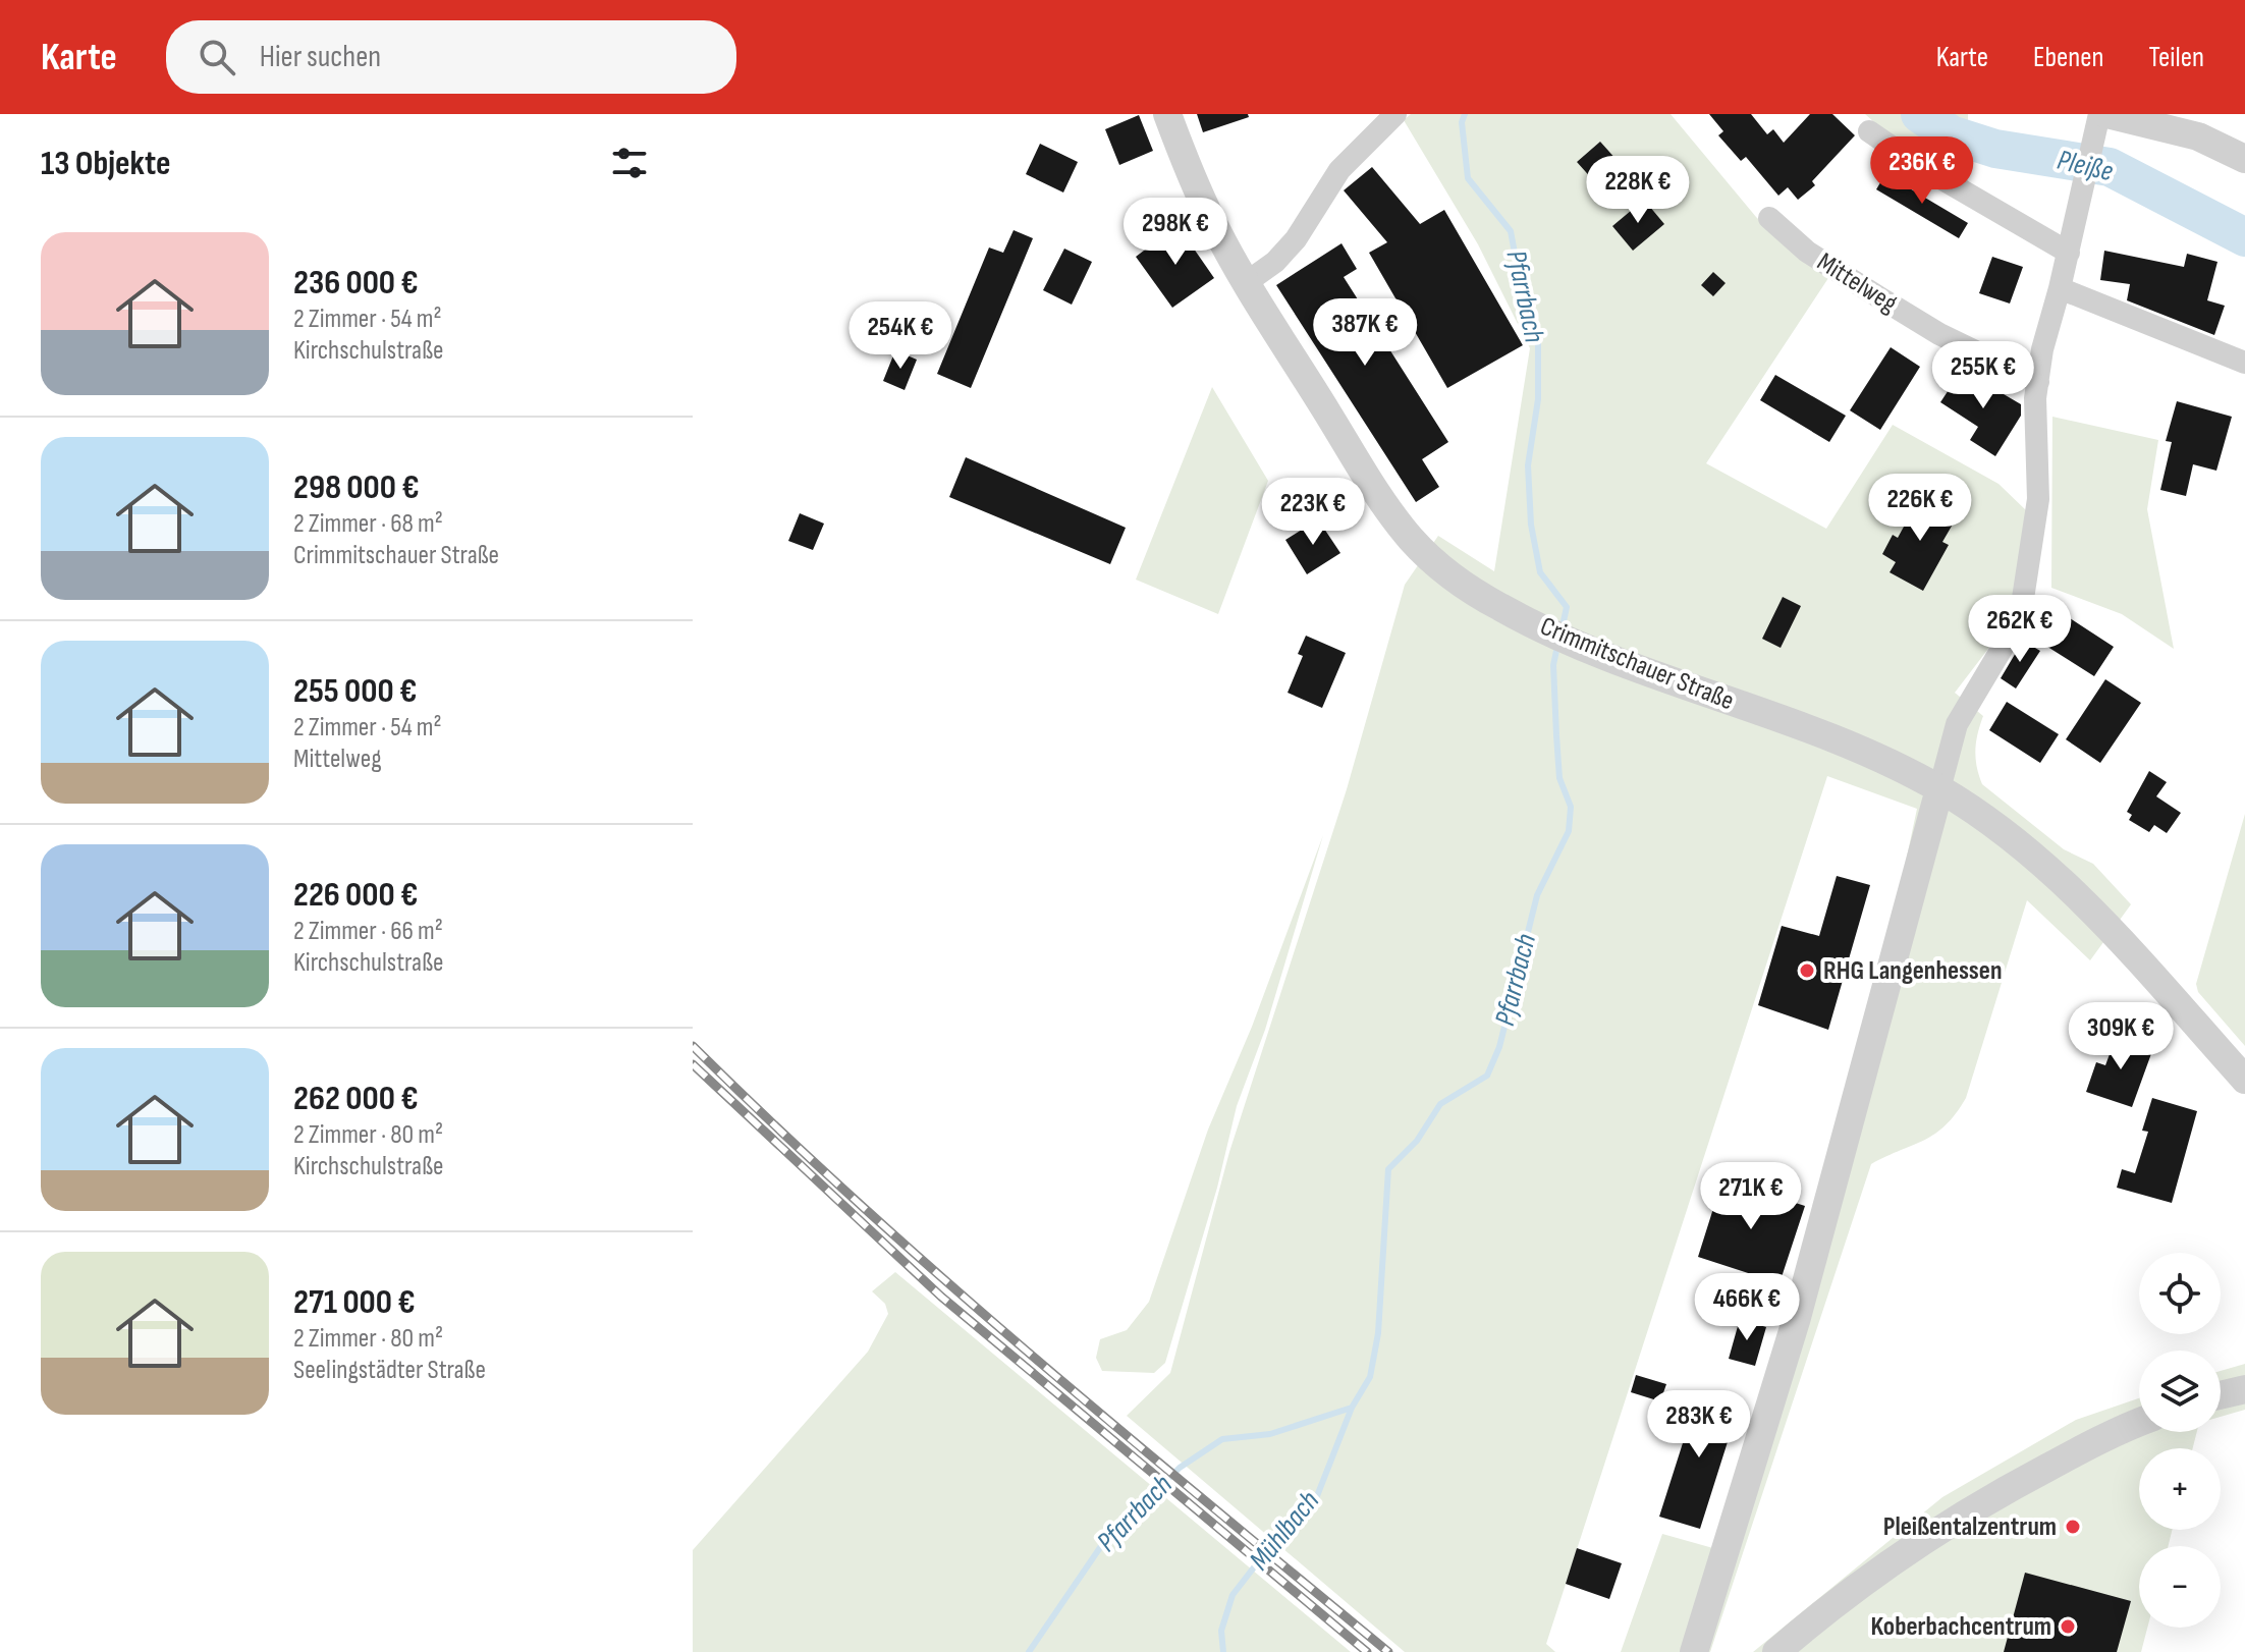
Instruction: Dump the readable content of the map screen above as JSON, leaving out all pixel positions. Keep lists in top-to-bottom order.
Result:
{
  "streets": {
    "street": ["Mittelweg", "Crimmitschauer Straße"]
  },
  "water": ["Pleiße", "Pfarrbach", "Mühlbach"],
  "places": ["RHG Langenhessen", "Pleißentalzentrum", "Koberbachcentrum"],
  "page": {
    "header": "Karte",
    "search": "Hier suchen",
    "nav": ["Karte", "Ebenen", "Teilen"],
    "heading": "13 Objekte",
    "price": [
      "236K €",
      "228K €",
      "298K €",
      "387K €",
      "254K €",
      "255K €",
      "226K €",
      "223K €",
      "262K €",
      "309K €",
      "271K €",
      "466K €",
      "283K €"
    ],
    "list": [
      {
        "name": "236 000 €",
        "note": "2 Zimmer · 54 m² · Kirchschulstraße"
      },
      {
        "name": "298 000 €",
        "note": "2 Zimmer · 68 m² · Crimmitschauer Straße"
      },
      {
        "name": "255 000 €",
        "note": "2 Zimmer · 54 m² · Mittelweg"
      },
      {
        "name": "226 000 €",
        "note": "2 Zimmer · 66 m² · Kirchschulstraße"
      },
      {
        "name": "262 000 €",
        "note": "2 Zimmer · 80 m² · Kirchschulstraße"
      },
      {
        "name": "271 000 €",
        "note": "2 Zimmer · 80 m² · Seelingstädter Straße"
      }
    ],
    "map_buttons": ["+", "−"]
  }
}
